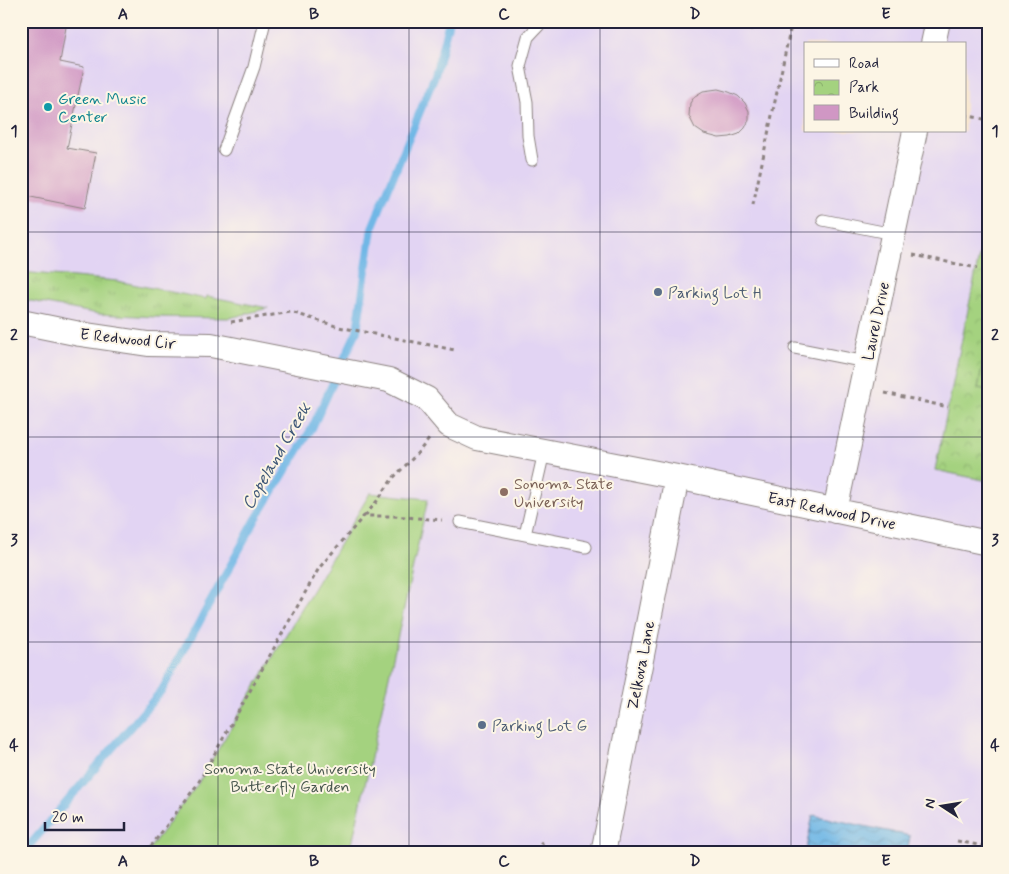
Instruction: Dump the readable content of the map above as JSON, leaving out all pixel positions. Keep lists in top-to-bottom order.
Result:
{
  "streets": {
    "street": [
      "Laurel Drive",
      "E Redwood Cir",
      "East Redwood Drive",
      "Zelkova Lane"
    ]
  },
  "crossings": [
    ["Laurel Drive", "East Redwood Drive"],
    ["E Redwood Cir", "East Redwood Drive"],
    ["East Redwood Drive", "Zelkova Lane"]
  ],
  "water": ["Copeland Creek"],
  "parks": ["Sonoma State University Butterfly Garden"],
  "places": [
    "Green Music Center",
    "Parking Lot H",
    "Sonoma State University",
    "Parking Lot G"
  ],
  "legend": ["Road", "Park", "Building"],
  "scale_bar": "20 m",
  "north": "left",
  "grid": {
    "columns": [
      "A",
      "B",
      "C",
      "D",
      "E"
    ],
    "rows": [
      "1",
      "2",
      "3",
      "4"
    ]
  }
}
